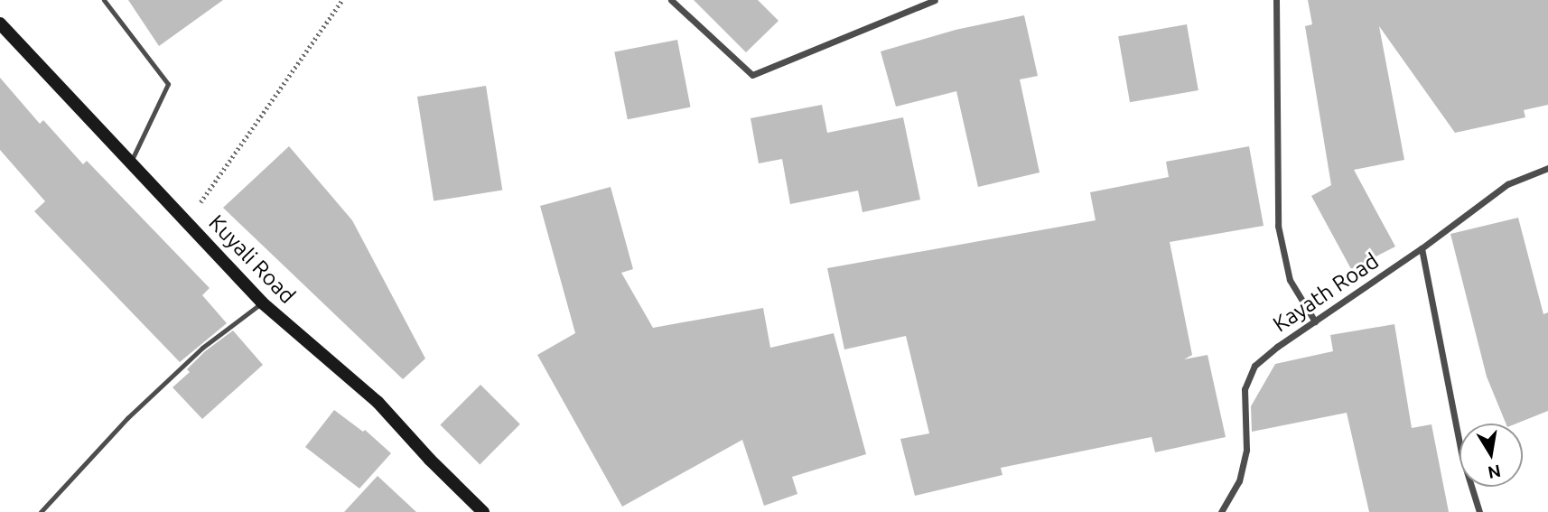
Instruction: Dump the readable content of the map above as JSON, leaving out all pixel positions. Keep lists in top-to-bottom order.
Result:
{
  "streets": {
    "main road": ["Kuyali Road"],
    "street": ["Kayath Road"]
  },
  "north": "bottom"
}
